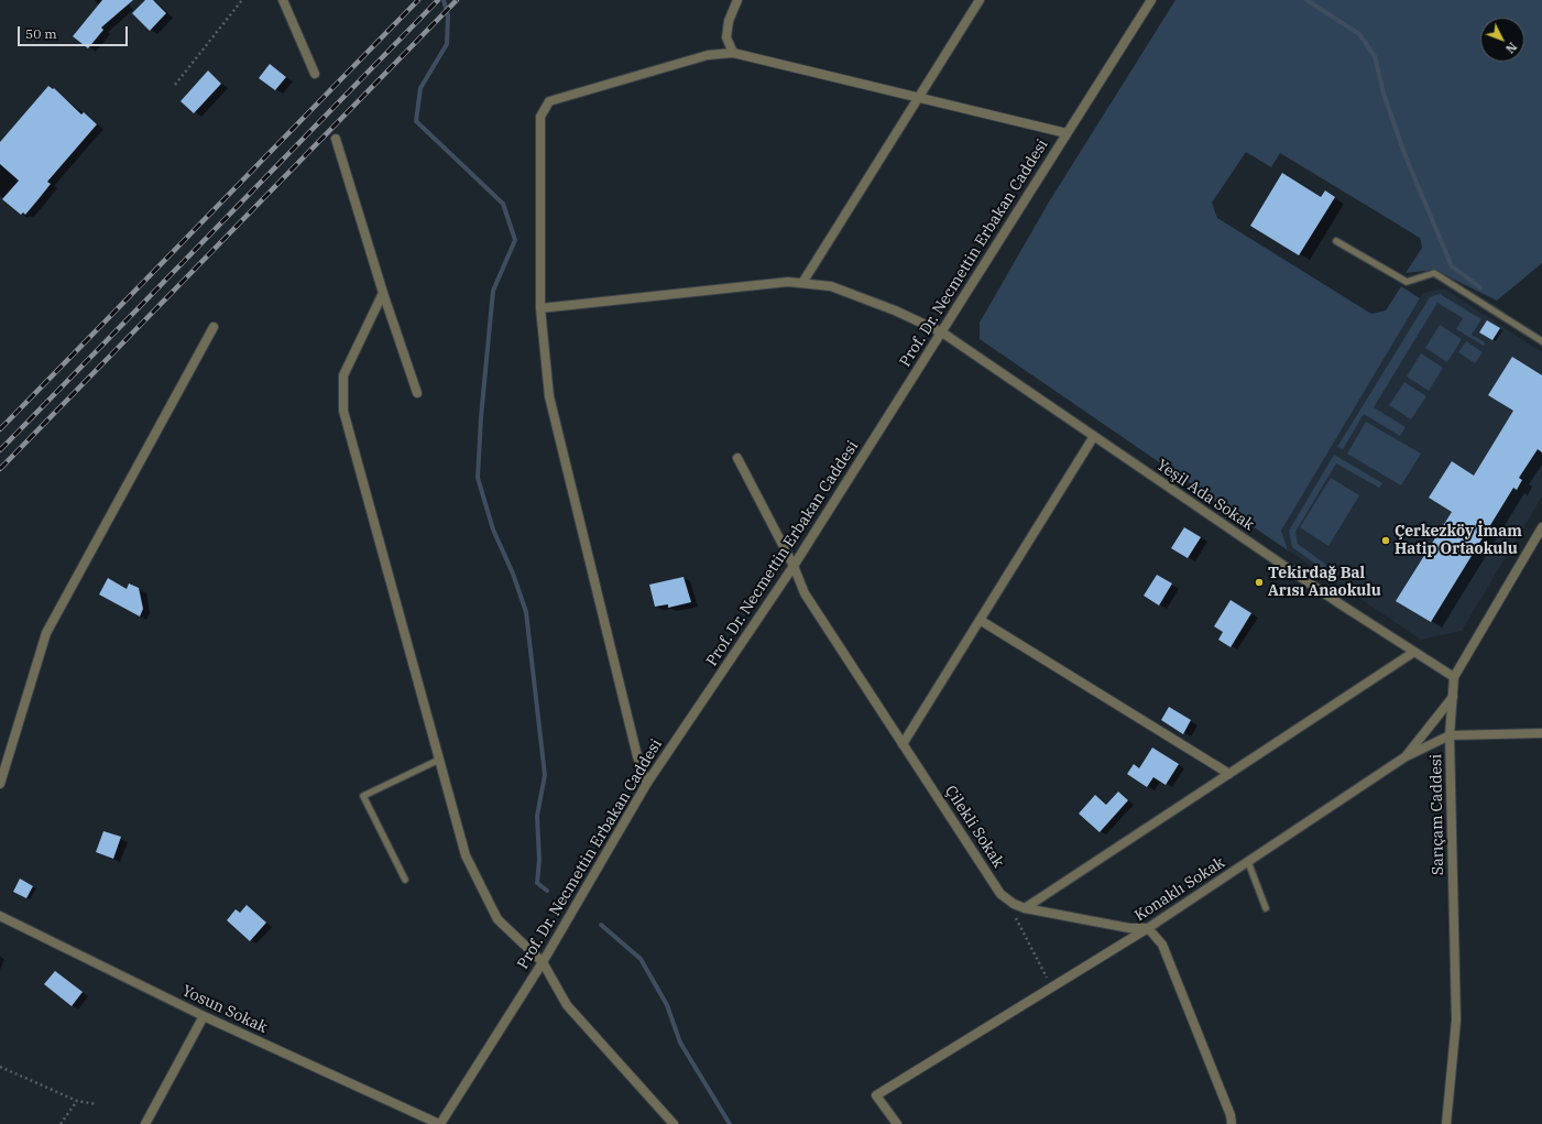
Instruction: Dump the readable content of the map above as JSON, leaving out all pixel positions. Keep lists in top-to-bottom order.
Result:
{
  "streets": {
    "street": [
      "Prof. Dr. Necmettin Erbakan Caddesi",
      "Yeşil Ada Sokak",
      "Sarıçam Caddesi",
      "Çilekli Sokak",
      "Konaklı Sokak",
      "Yosun Sokak"
    ]
  },
  "crossings": [
    ["Prof. Dr. Necmettin Erbakan Caddesi", "Yeşil Ada Sokak"],
    ["Prof. Dr. Necmettin Erbakan Caddesi", "Çilekli Sokak"],
    ["Prof. Dr. Necmettin Erbakan Caddesi", "Yosun Sokak"],
    ["Yeşil Ada Sokak", "Sarıçam Caddesi"],
    ["Sarıçam Caddesi", "Konaklı Sokak"],
    ["Çilekli Sokak", "Konaklı Sokak"]
  ],
  "places": ["Çerkezköy İmam Hatip Ortaokulu", "Tekirdağ Bal Arısı Anaokulu"],
  "scale_bar": "50 m",
  "north": "bottom right"
}
